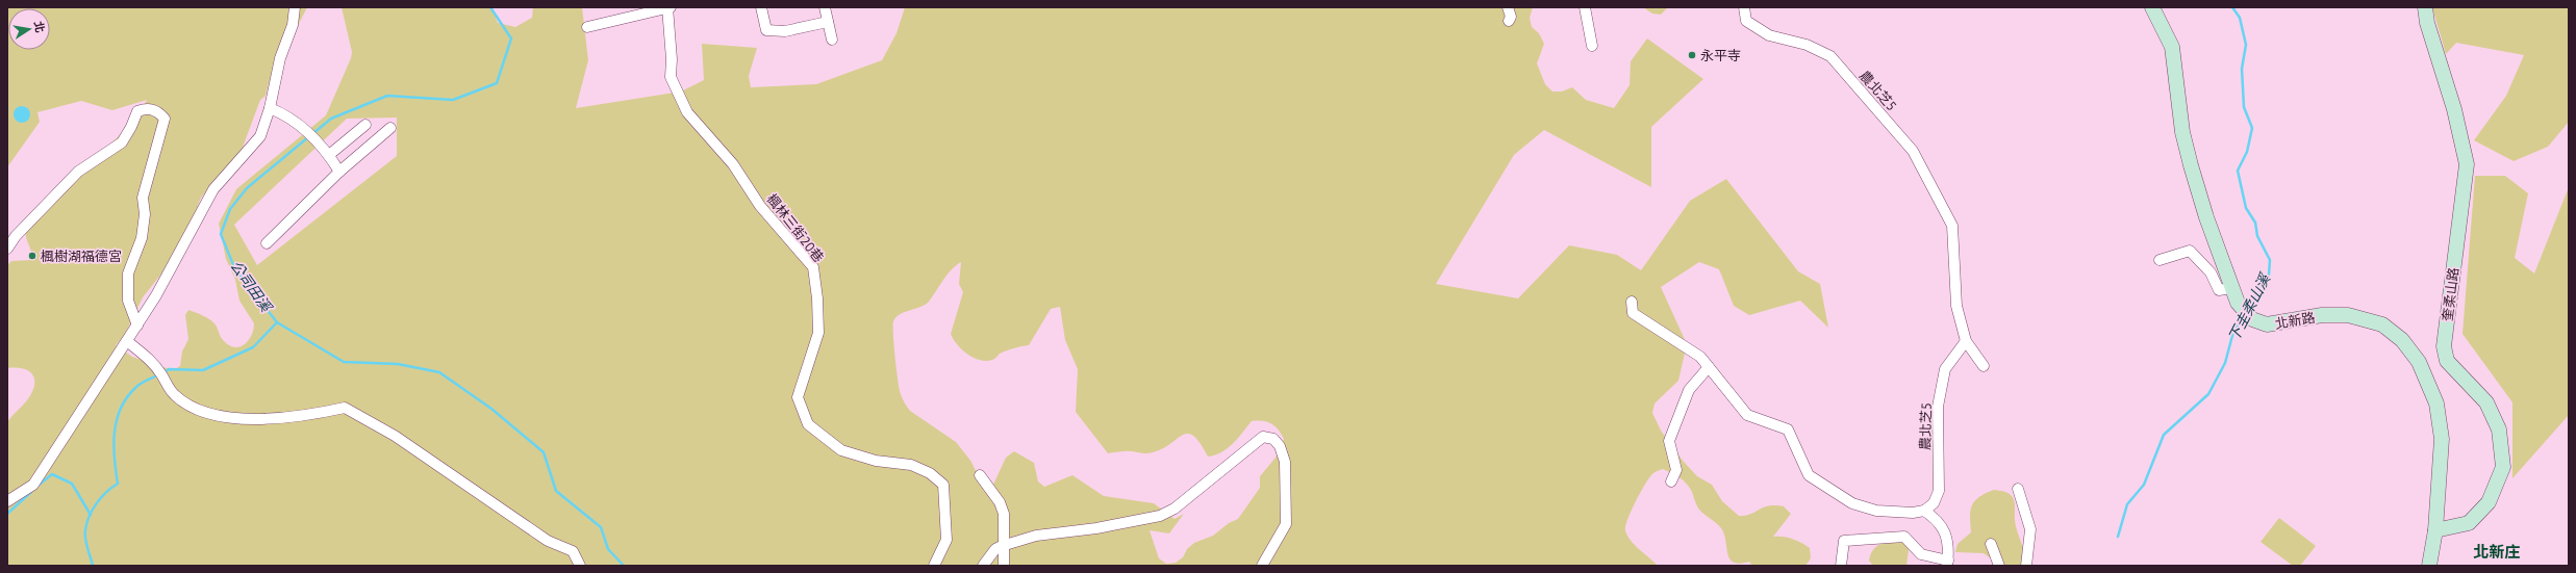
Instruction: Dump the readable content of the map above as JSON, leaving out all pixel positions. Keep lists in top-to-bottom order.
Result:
{
  "streets": {
    "main road": ["奎柔山路", "北新路"],
    "street": ["農北芝5", "楓林三街20巷"]
  },
  "crossings": [
    ["奎柔山路", "北新路"]
  ],
  "districts": ["北新庄"],
  "water": ["公司田溪", "下圭柔山溪"],
  "places": ["永平寺", "楓樹湖福德宮"],
  "north": "right"
}
